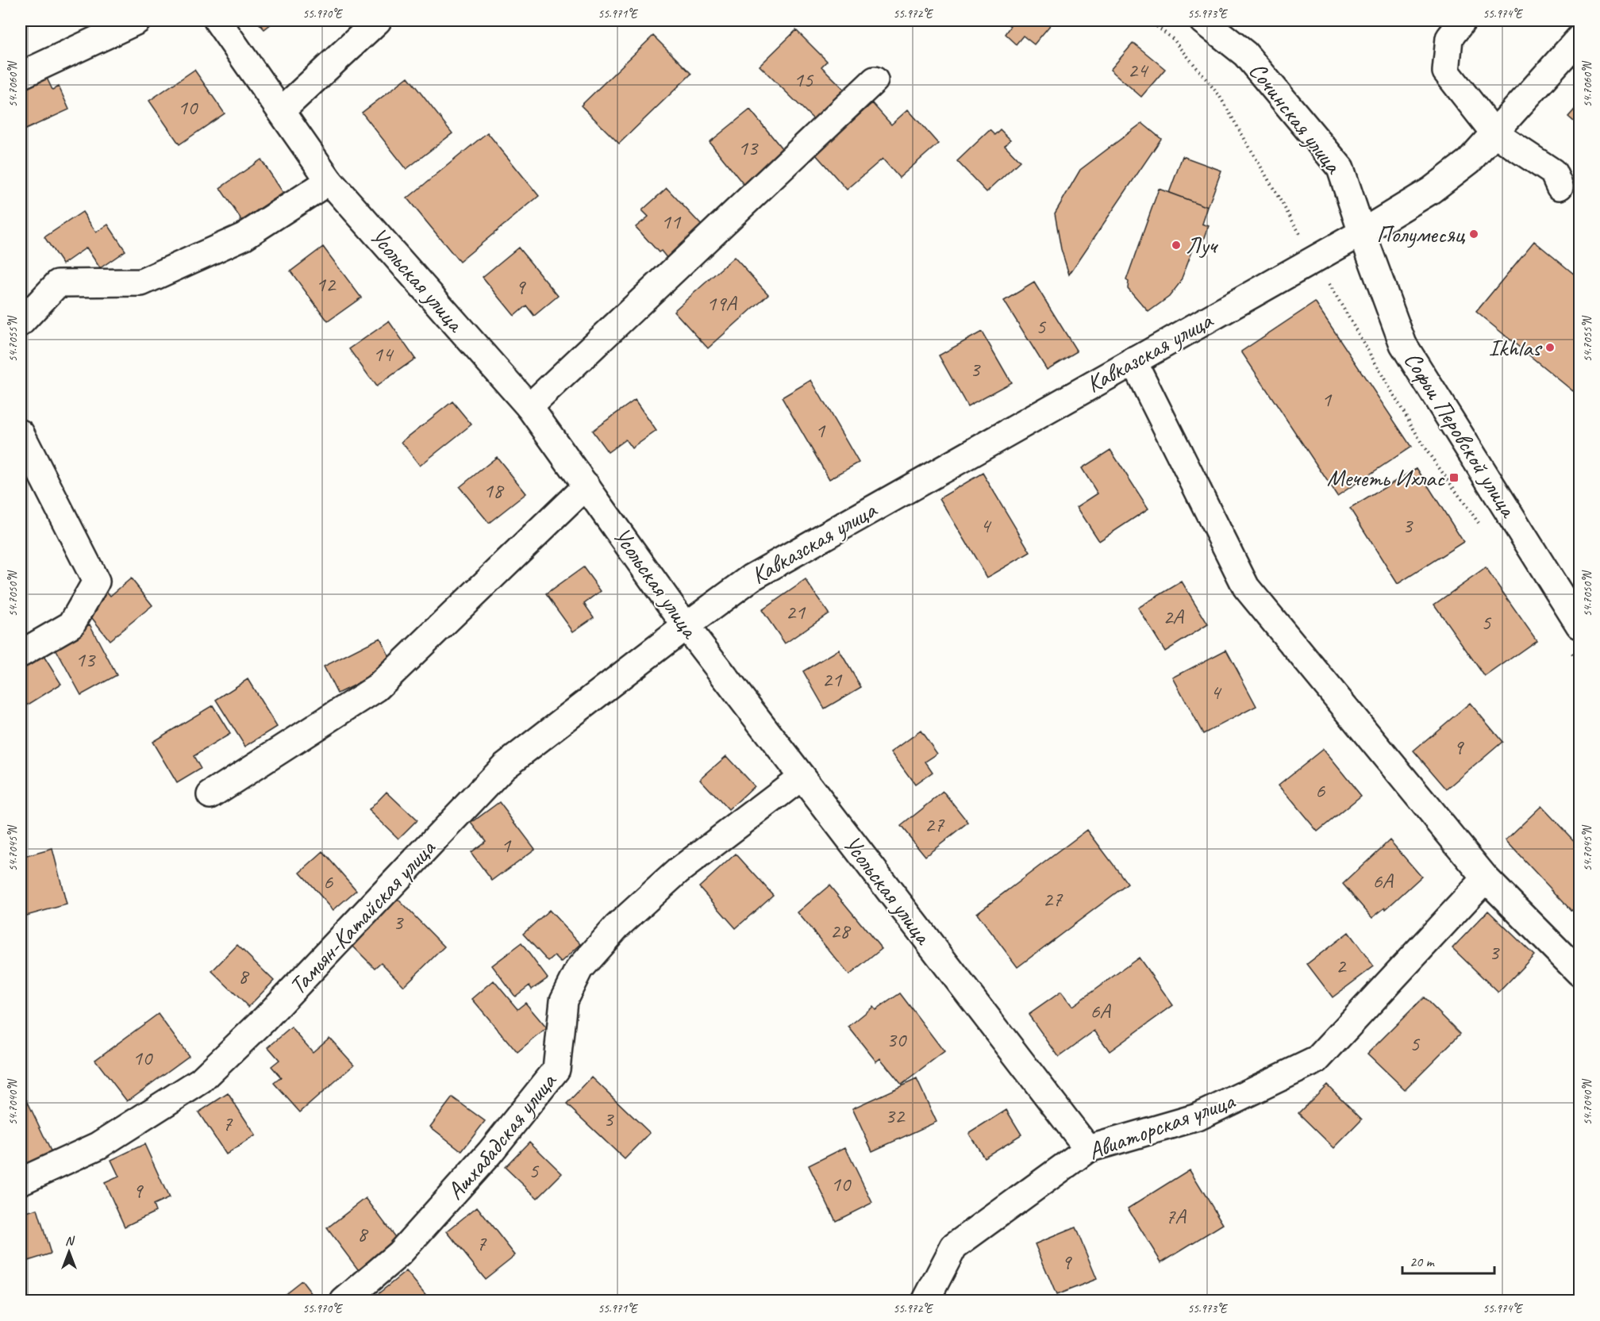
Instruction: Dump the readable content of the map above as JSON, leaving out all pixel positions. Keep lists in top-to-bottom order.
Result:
{
  "streets": {
    "street": [
      "Сочинская улица",
      "Усольская улица",
      "Кавказская улица",
      "Софьи Перовской улица",
      "Тамьян-Катайская улица",
      "Авиаторская улица",
      "Ашхабадская улица"
    ]
  },
  "crossings": [
    ["Сочинская улица", "Кавказская улица"],
    ["Сочинская улица", "Софьи Перовской улица"],
    ["Усольская улица", "Кавказская улица"],
    ["Усольская улица", "Тамьян-Катайская улица"],
    ["Усольская улица", "Авиаторская улица"],
    ["Усольская улица", "Ашхабадская улица"],
    ["Кавказская улица", "Софьи Перовской улица"],
    ["Кавказская улица", "Тамьян-Катайская улица"]
  ],
  "places": {
    "other": ["Полумесяц", "Луч", "Ikhlas"],
    "transit": ["Мечеть Ихлас"]
  },
  "house_numbers": [
    "24",
    "15",
    "10",
    "13",
    "11",
    "12",
    "9",
    "19А",
    "5",
    "14",
    "3",
    "1",
    "1",
    "18",
    "4",
    "3",
    "21",
    "2А",
    "5",
    "13",
    "21",
    "4",
    "9",
    "6",
    "27",
    "1",
    "6А",
    "6",
    "27",
    "3",
    "28",
    "3",
    "2",
    "8",
    "6А",
    "30",
    "5",
    "10",
    "32",
    "3",
    "7",
    "5",
    "10",
    "9",
    "7А",
    "8",
    "7",
    "9"
  ],
  "scale_bar": "20 m",
  "north": "top",
  "coordinates": [
    "55.970°E",
    "55.971°E",
    "55.972°E",
    "55.973°E",
    "55.974°E",
    "54.7060°N",
    "54.7055°N",
    "54.7050°N",
    "54.7045°N",
    "54.7040°N"
  ]
}
